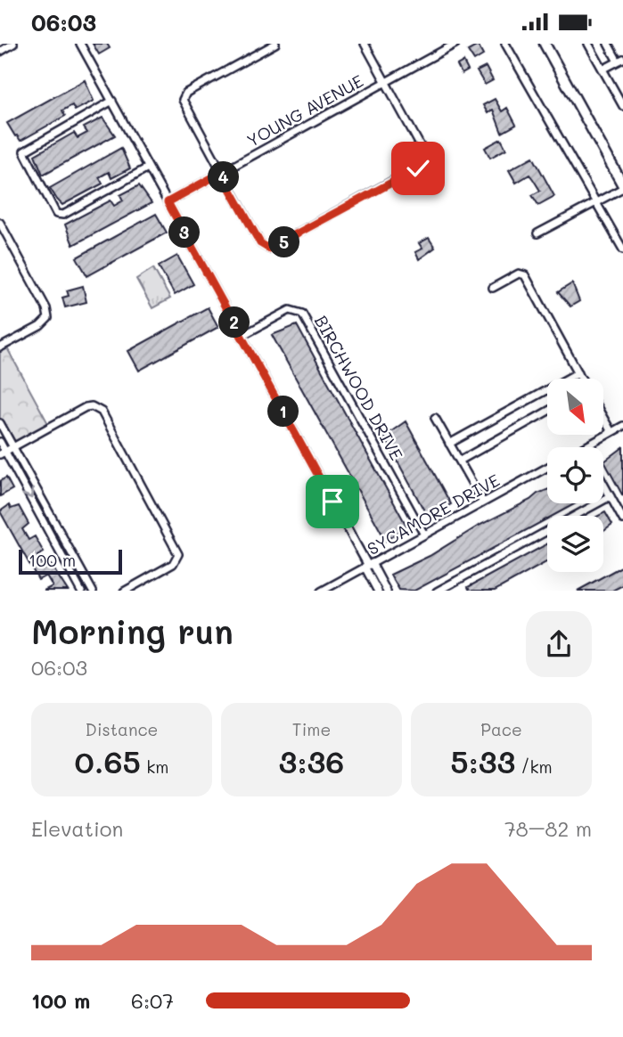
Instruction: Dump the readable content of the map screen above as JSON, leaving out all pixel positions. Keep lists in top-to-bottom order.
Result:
{
  "streets": {
    "street": ["YOUNG AVENUE", "BIRCHWOOD DRIVE", "SYCAMORE DRIVE"]
  },
  "crossings": [
    ["BIRCHWOOD DRIVE", "SYCAMORE DRIVE"]
  ],
  "scale_bar": "100 m",
  "north": "bottom right",
  "page": {
    "status": "06:03",
    "pins": [
      "4",
      "3",
      "5",
      "2",
      "1"
    ],
    "scale": "100 m",
    "heading": ["Morning run", "06:03"],
    "stats": [
      ["Distance", "0.65 km"],
      ["Time", "3:36"],
      ["Pace", "5:33 /km"]
    ],
    "chart": ["Elevation", "78–82 m"],
    "list": [
      {
        "name": "100 m",
        "note": "6:07"
      }
    ]
  }
}
